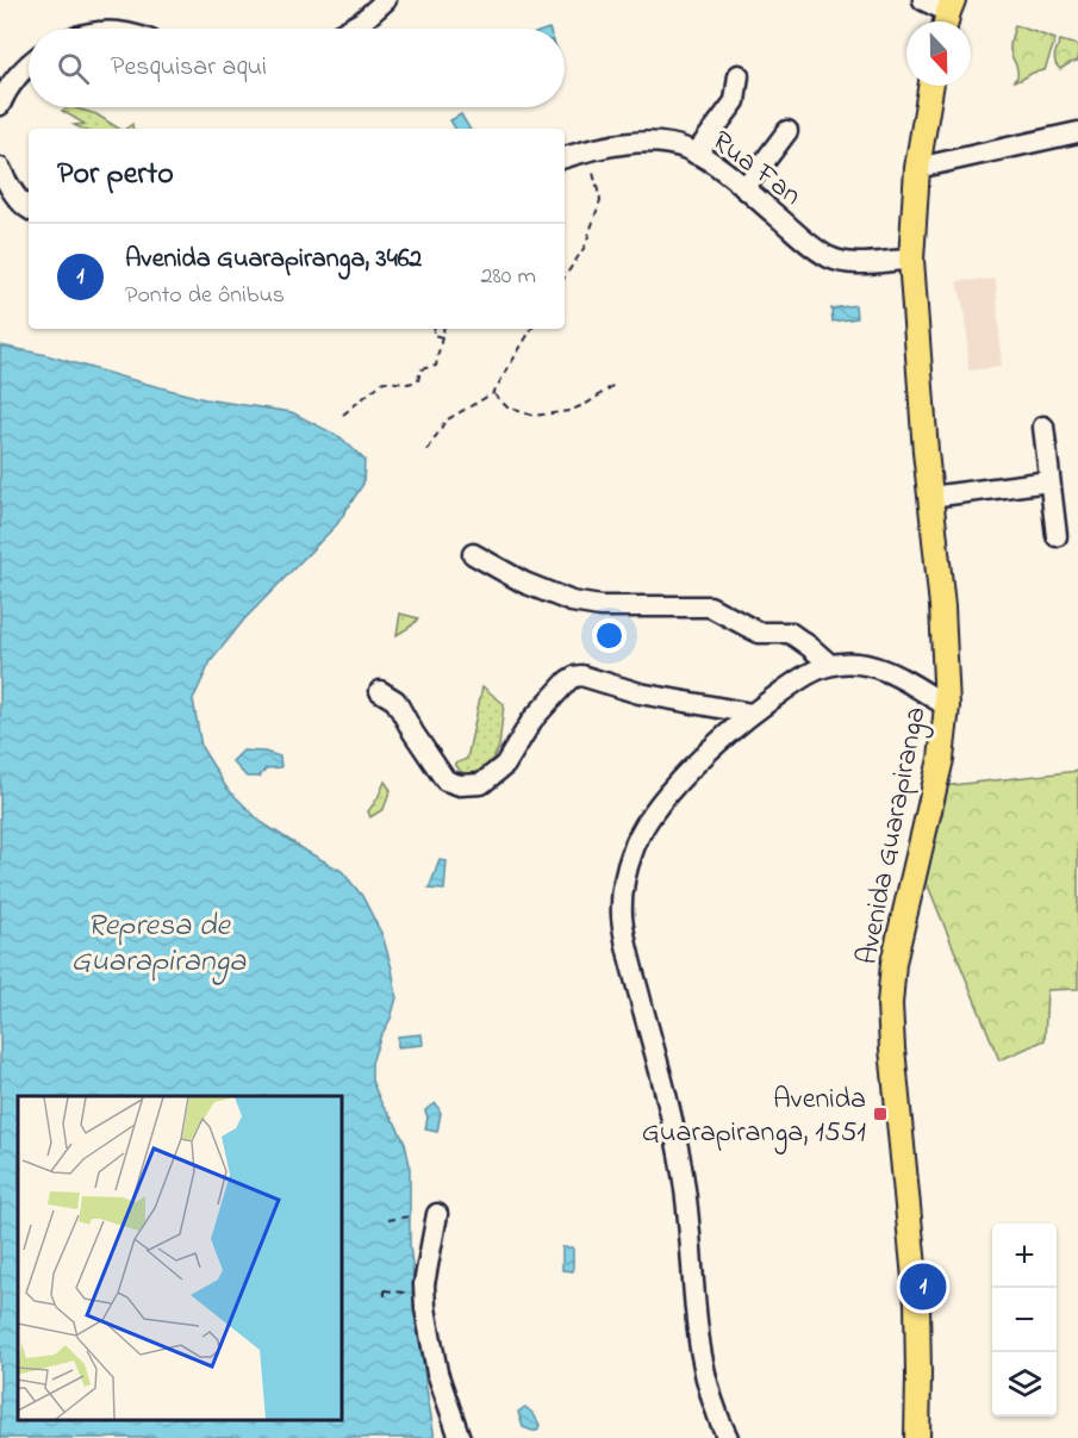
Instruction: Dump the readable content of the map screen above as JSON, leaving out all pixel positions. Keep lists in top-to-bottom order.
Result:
{
  "streets": {
    "main road": ["Avenida Guarapiranga"],
    "street": ["Rua Fan"]
  },
  "crossings": [
    ["Rua Fan", "Avenida Guarapiranga"]
  ],
  "water": ["Represa de Guarapiranga"],
  "places": {
    "transit": ["Avenida Guarapiranga, 1551"]
  },
  "north": "bottom",
  "page": {
    "search": "Pesquisar aqui",
    "heading": "Por perto",
    "list": [
      {
        "mark": "1",
        "name": "Avenida Guarapiranga, 3462",
        "note": "Ponto de ônibus",
        "value": "280 m"
      }
    ],
    "map_buttons": ["+", "−"],
    "pins": "1"
  }
}
